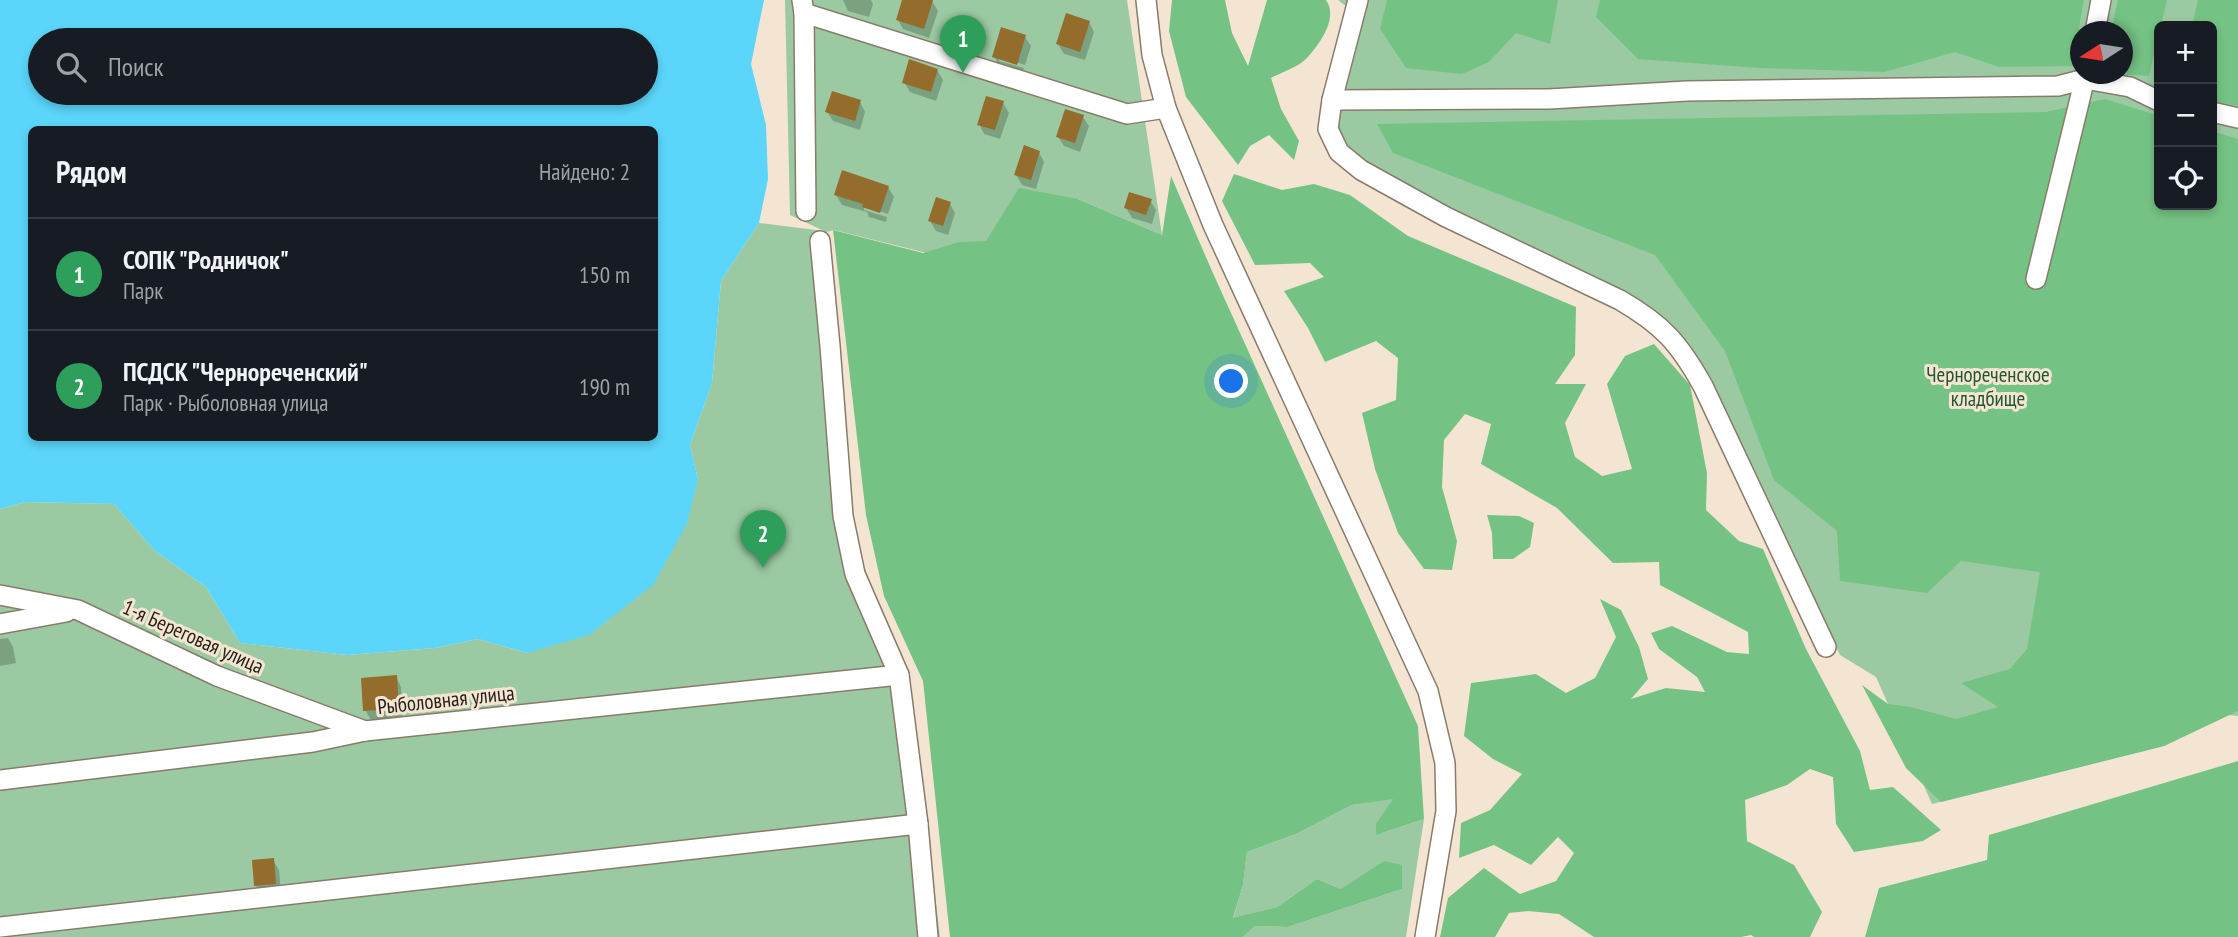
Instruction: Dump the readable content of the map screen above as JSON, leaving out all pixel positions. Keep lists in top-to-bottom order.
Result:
{
  "streets": {
    "street": ["1-я Береговая улица", "Рыболовная улица"]
  },
  "crossings": [
    ["1-я Береговая улица", "Рыболовная улица"]
  ],
  "parks": ["Чернореченское кладбище"],
  "north": "left",
  "page": {
    "pins": ["1", "2"],
    "map_buttons": ["+", "−"],
    "search": "Поиск",
    "heading": ["Рядом", "Найдено: 2"],
    "list": [
      {
        "mark": "1",
        "name": "СОПК \"Родничок\"",
        "note": "Парк",
        "value": "150 m"
      },
      {
        "mark": "2",
        "name": "ПСДСК \"Чернореченский\"",
        "note": "Парк · Рыболовная улица",
        "value": "190 m"
      }
    ]
  }
}
